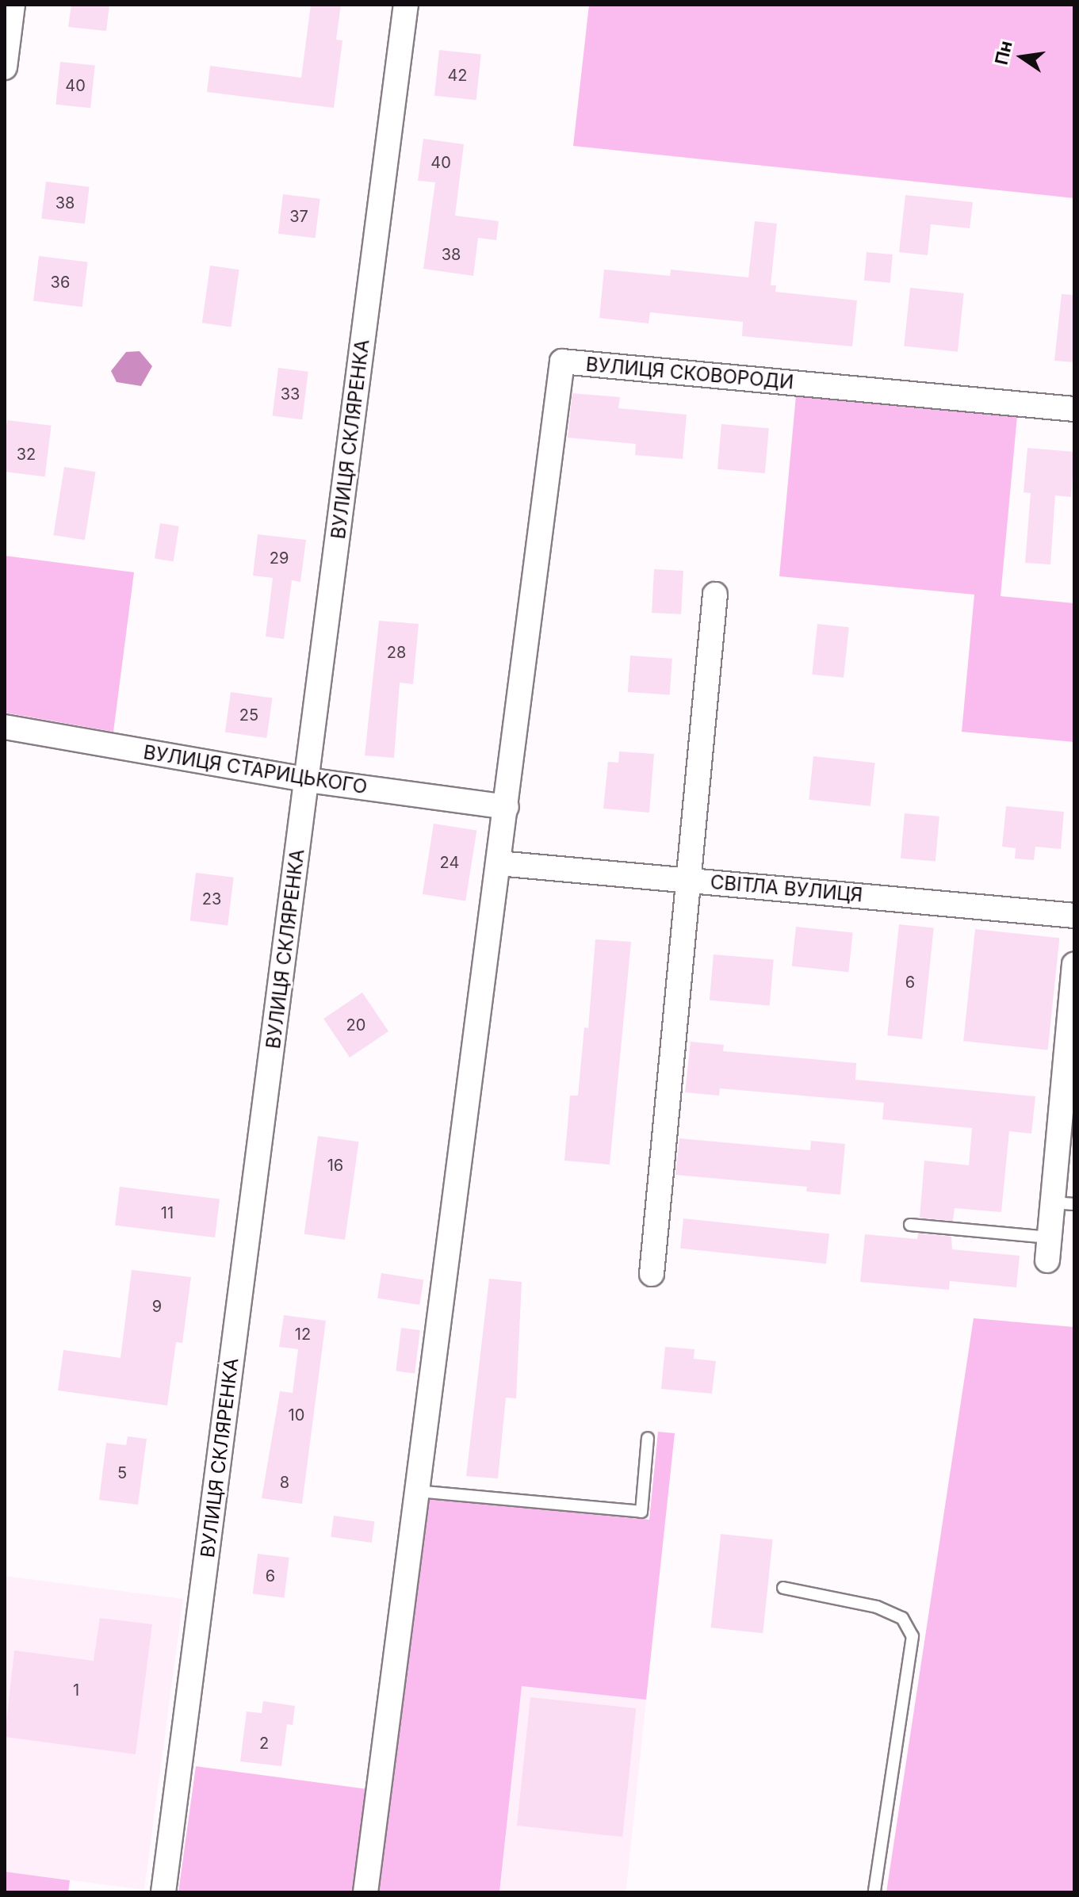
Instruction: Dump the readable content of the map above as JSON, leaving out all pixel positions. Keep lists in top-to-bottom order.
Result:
{
  "streets": {
    "street": [
      "ВУЛИЦЯ СКОВОРОДИ",
      "ВУЛИЦЯ СКЛЯРЕНКА",
      "ВУЛИЦЯ СТАРИЦЬКОГО",
      "СВІТЛА ВУЛИЦЯ"
    ]
  },
  "crossings": [
    ["ВУЛИЦЯ СКОВОРОДИ", "ВУЛИЦЯ СТАРИЦЬКОГО"],
    ["ВУЛИЦЯ СКЛЯРЕНКА", "ВУЛИЦЯ СТАРИЦЬКОГО"]
  ],
  "house_numbers": [
    "42",
    "40",
    "40",
    "38",
    "37",
    "38",
    "36",
    "33",
    "32",
    "29",
    "28",
    "25",
    "24",
    "23",
    "6",
    "20",
    "16",
    "11",
    "9",
    "12",
    "10",
    "5",
    "8",
    "6",
    "1",
    "2"
  ],
  "north": "left"
}
